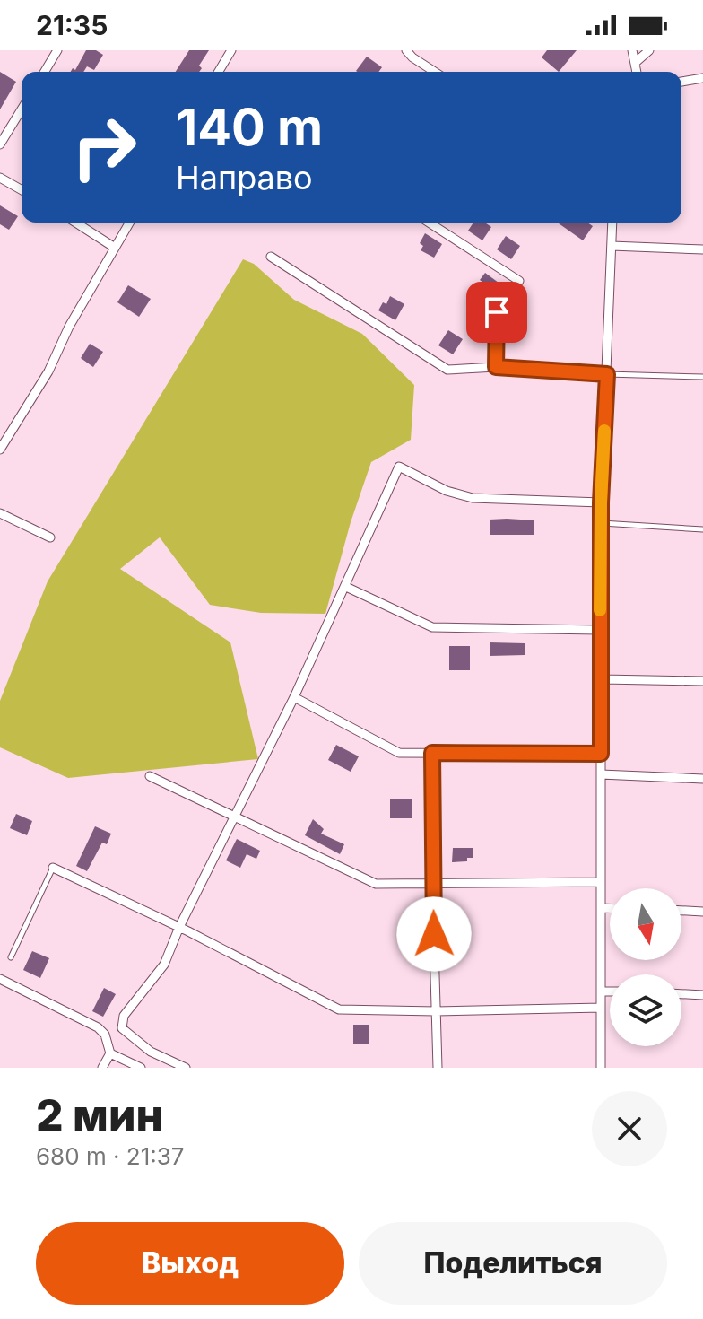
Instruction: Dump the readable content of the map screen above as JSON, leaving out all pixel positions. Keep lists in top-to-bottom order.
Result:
{
  "north": "bottom",
  "page": {
    "status": "21:35",
    "turn": ["140 m", "Направо"],
    "heading": ["2 мин", "680 m · 21:37"],
    "buttons": ["Выход", "Поделиться"]
  }
}
